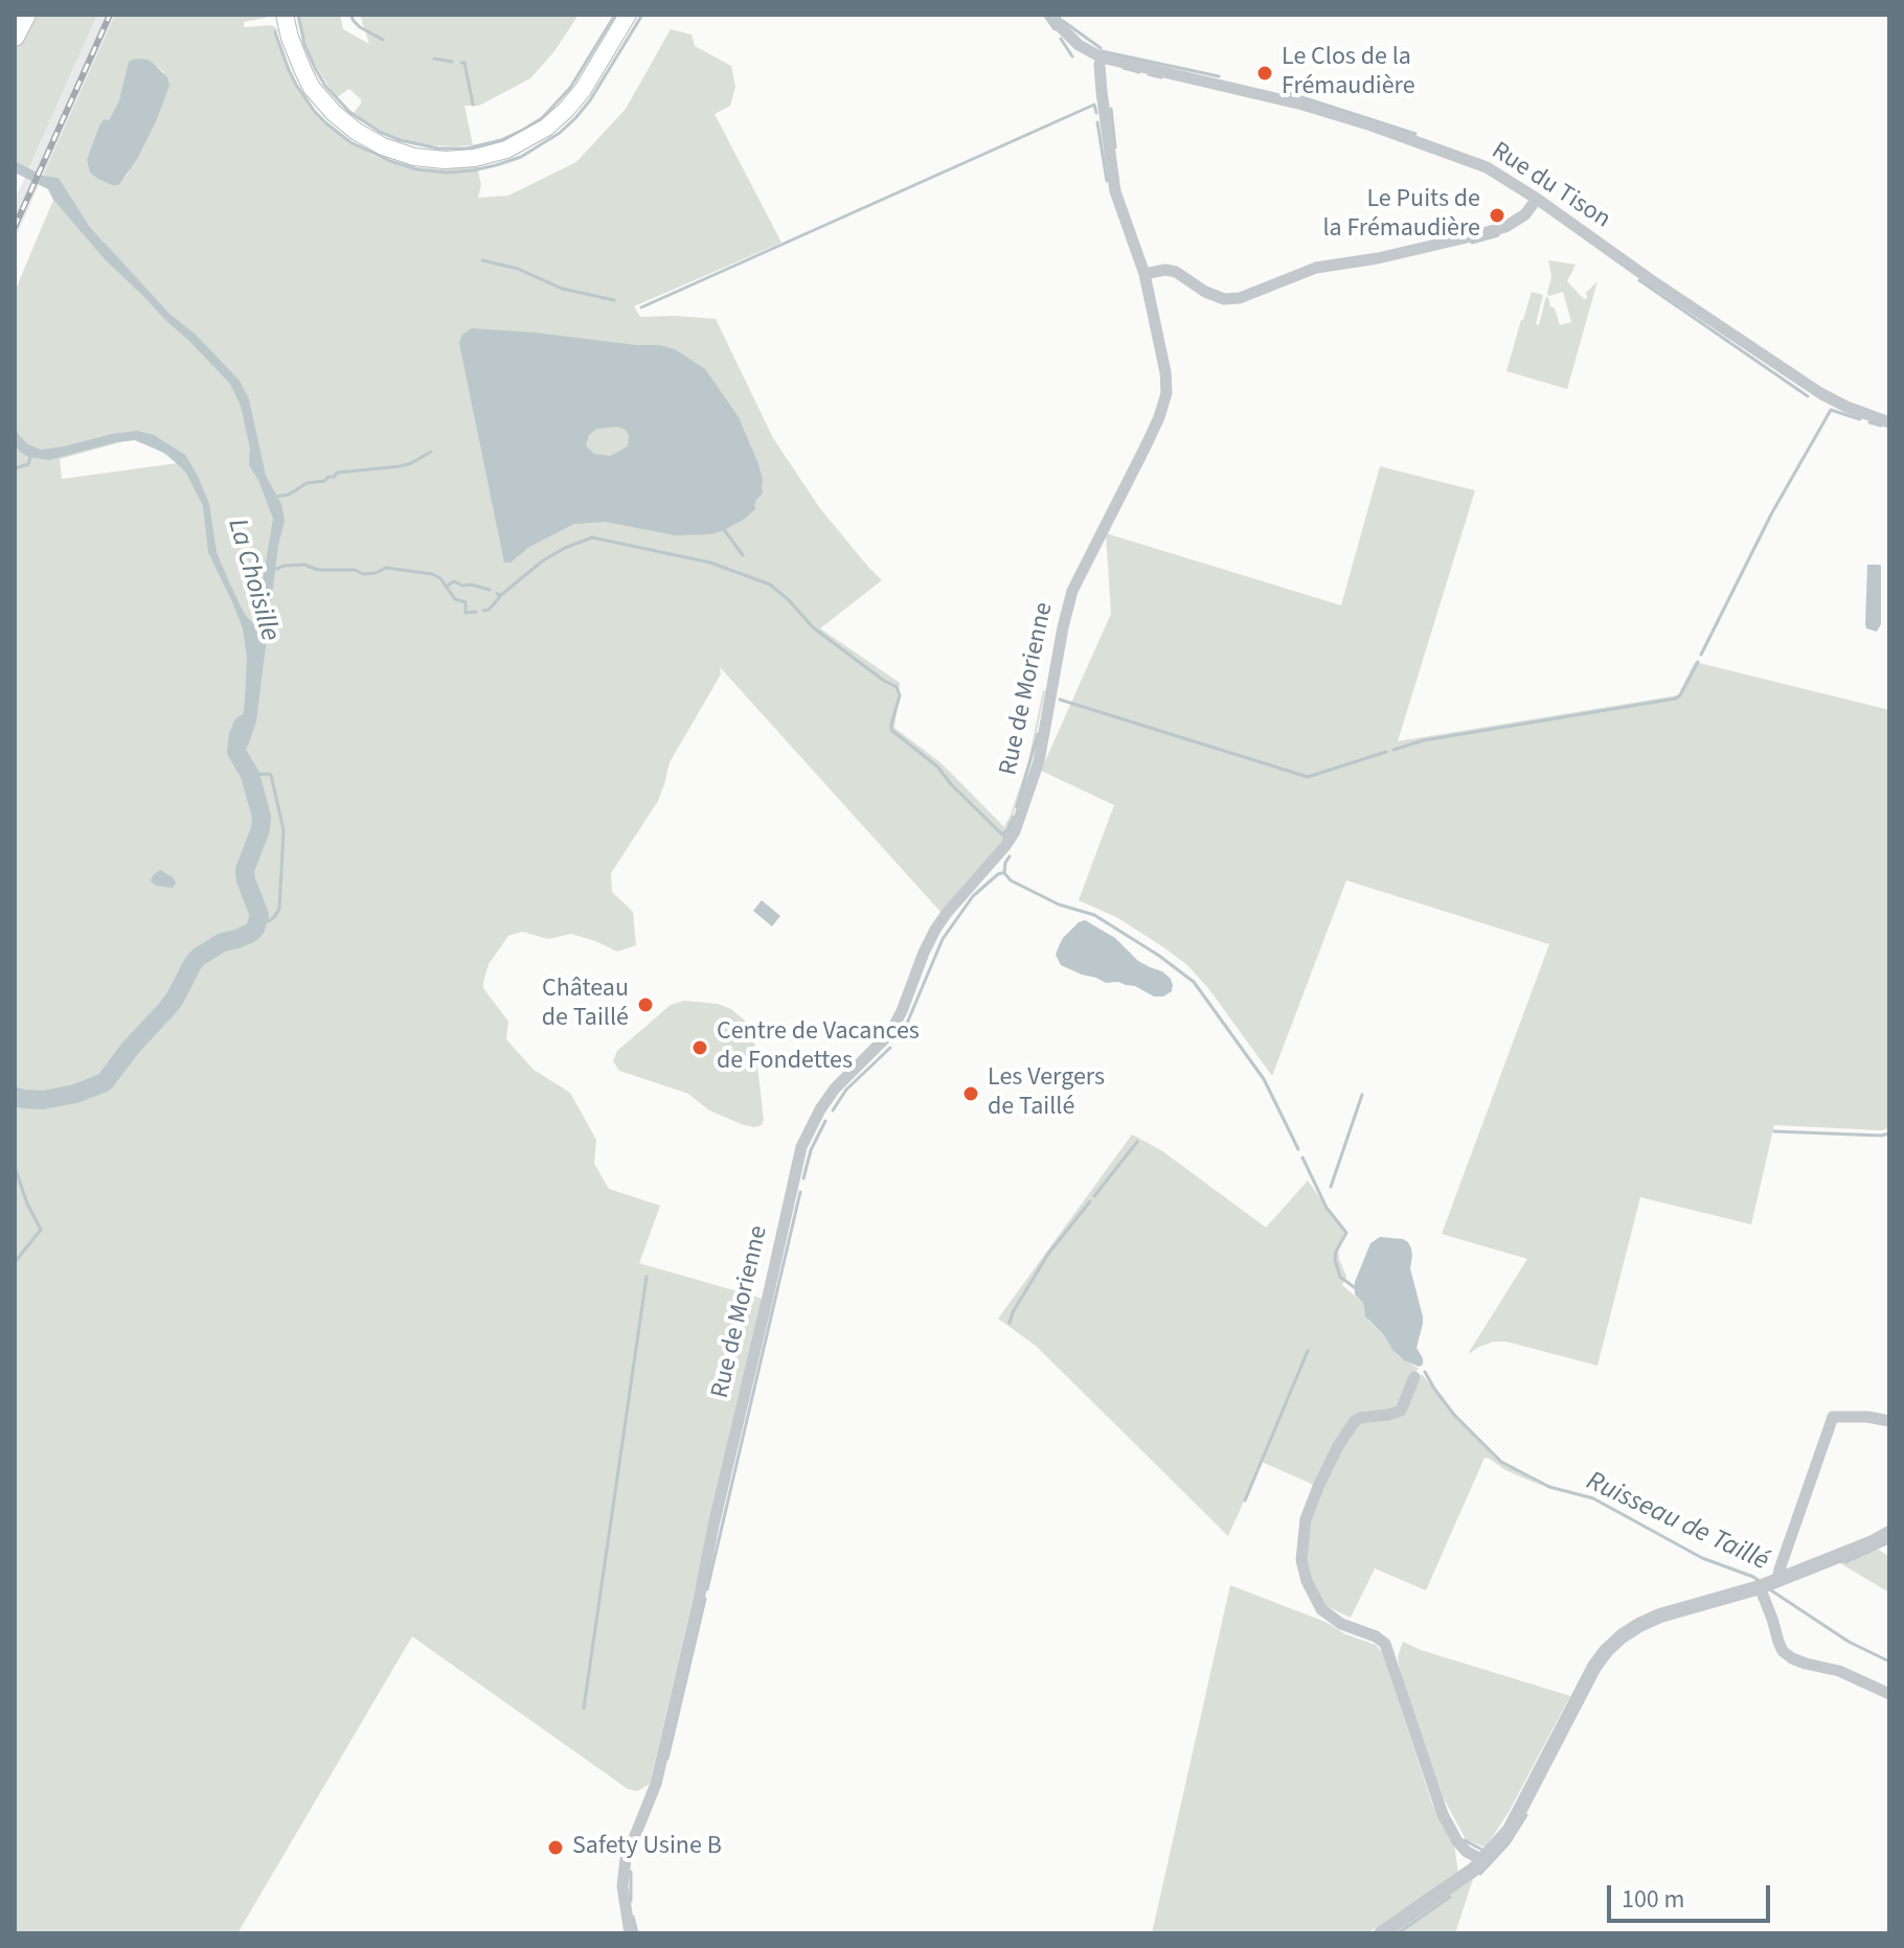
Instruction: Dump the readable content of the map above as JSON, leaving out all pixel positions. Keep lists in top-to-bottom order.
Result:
{
  "streets": {
    "street": ["Rue du Tison", "Rue de Morienne"]
  },
  "crossings": [
    ["Rue du Tison", "Rue de Morienne"]
  ],
  "water": ["La Choisille", "Ruisseau de Taillé"],
  "places": [
    "Le Clos de la Frémaudière",
    "Le Puits de la Frémaudière",
    "Château de Taillé",
    "Centre de Vacances de Fondettes",
    "Les Vergers de Taillé",
    "Safety Usine B"
  ],
  "scale_bar": "100 m"
}
